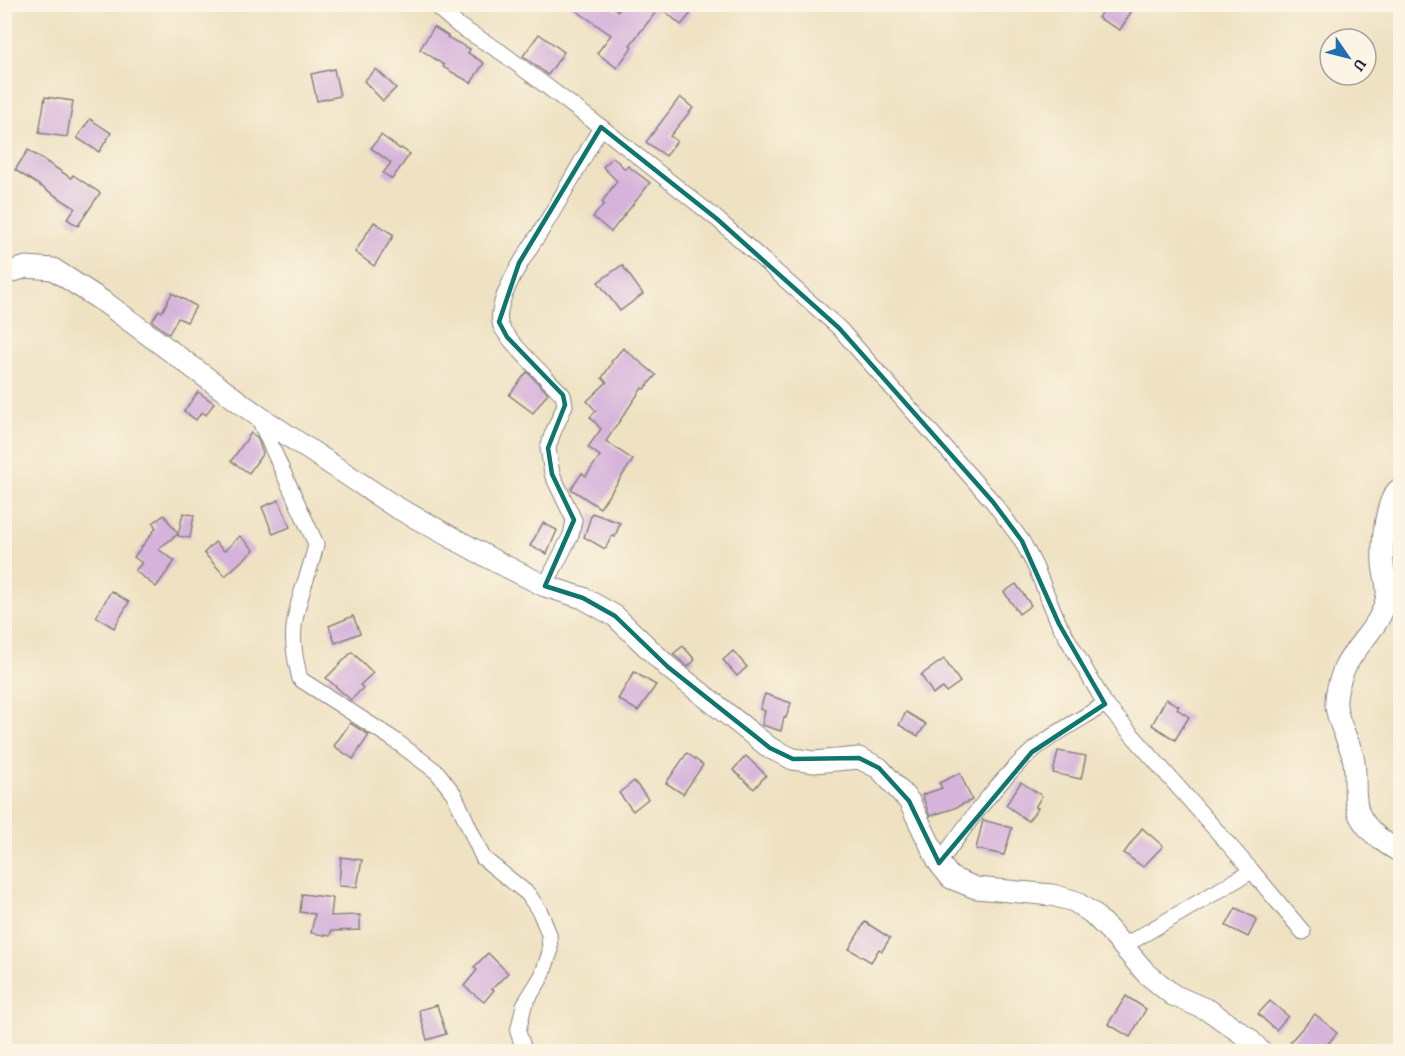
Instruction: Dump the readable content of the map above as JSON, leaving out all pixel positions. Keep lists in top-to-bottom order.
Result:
{
  "north": "bottom right"
}
